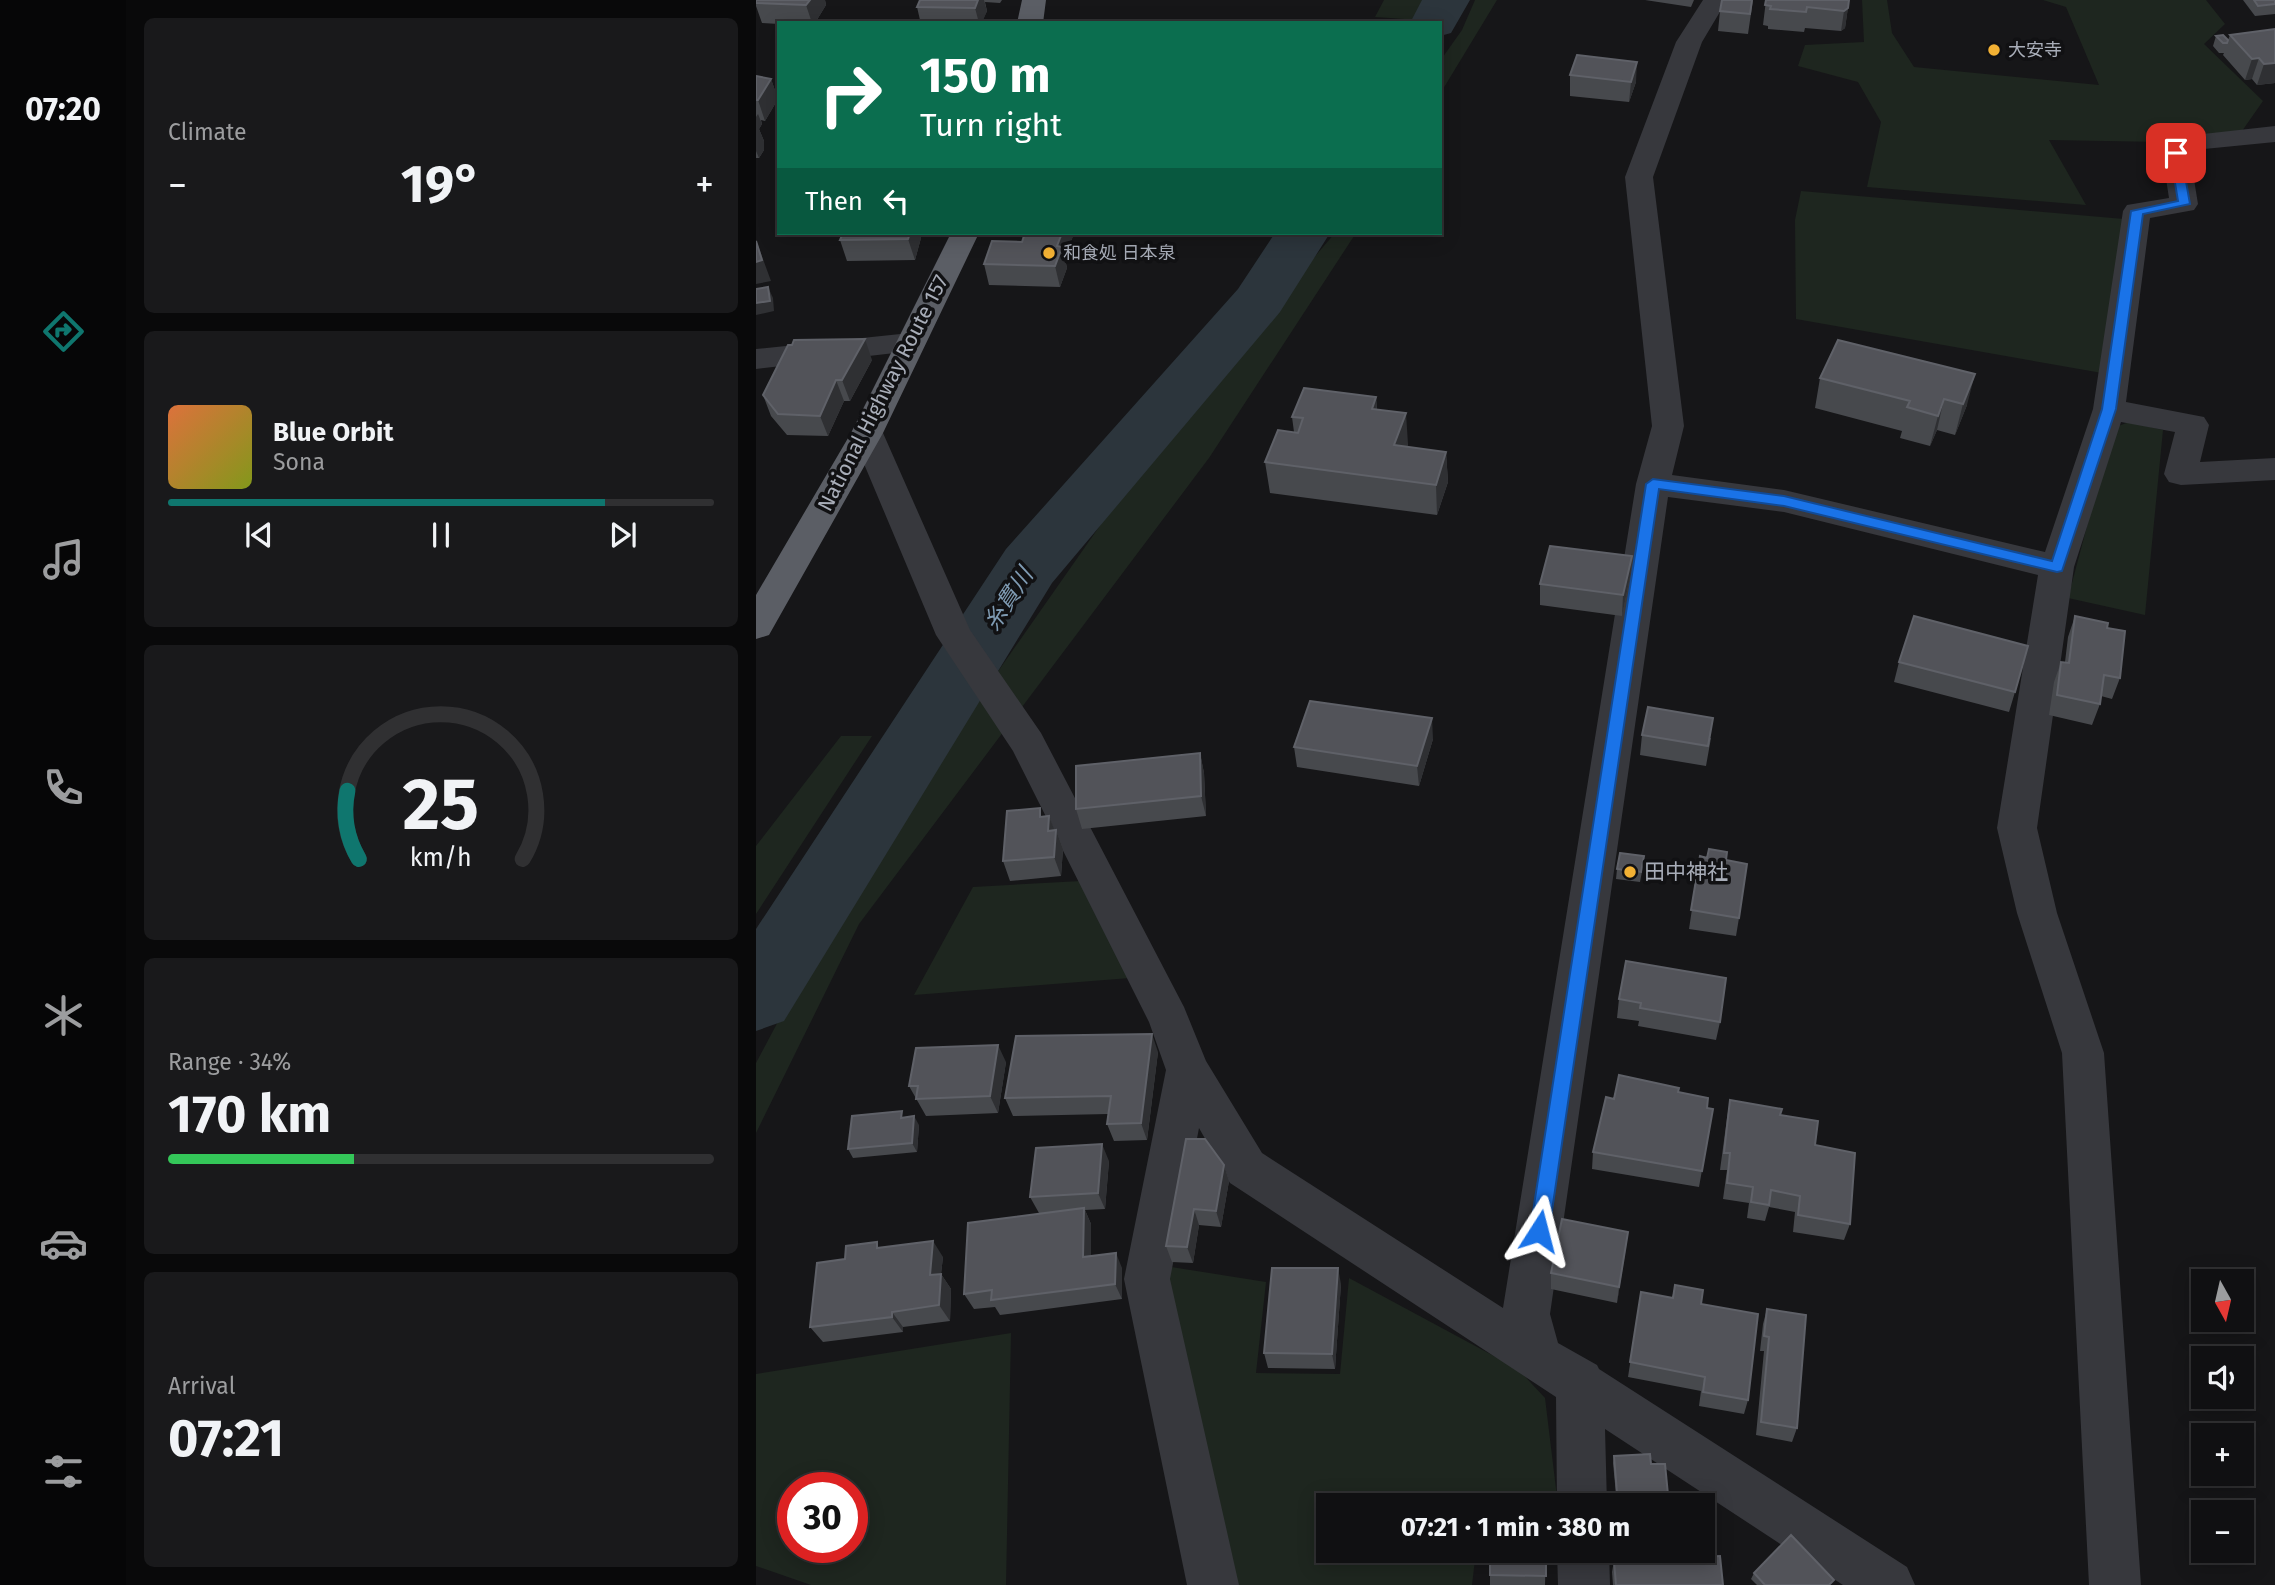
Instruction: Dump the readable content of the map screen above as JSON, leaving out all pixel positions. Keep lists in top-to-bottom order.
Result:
{
  "streets": {
    "highway": ["National Highway Route 157"]
  },
  "water": ["糸貫川"],
  "places": ["大安寺", "和食処 日本泉", "田中神社"],
  "north": "bottom",
  "page": {
    "tabs": "07:20",
    "tile": [
      "Climate",
      ["Range · 34%", "170 km"],
      ["Arrival", "07:21"]
    ],
    "turn": ["150 m", "Turn right"],
    "heat": ["−", "19°", "+"],
    "then": "Then",
    "song": ["Blue Orbit", "Sona"],
    "map_buttons": ["+", "−"],
    "limit": "30",
    "trip": "07:21 · 1 min · 380 m",
    "gauge": ["25", "km/h"]
  }
}
